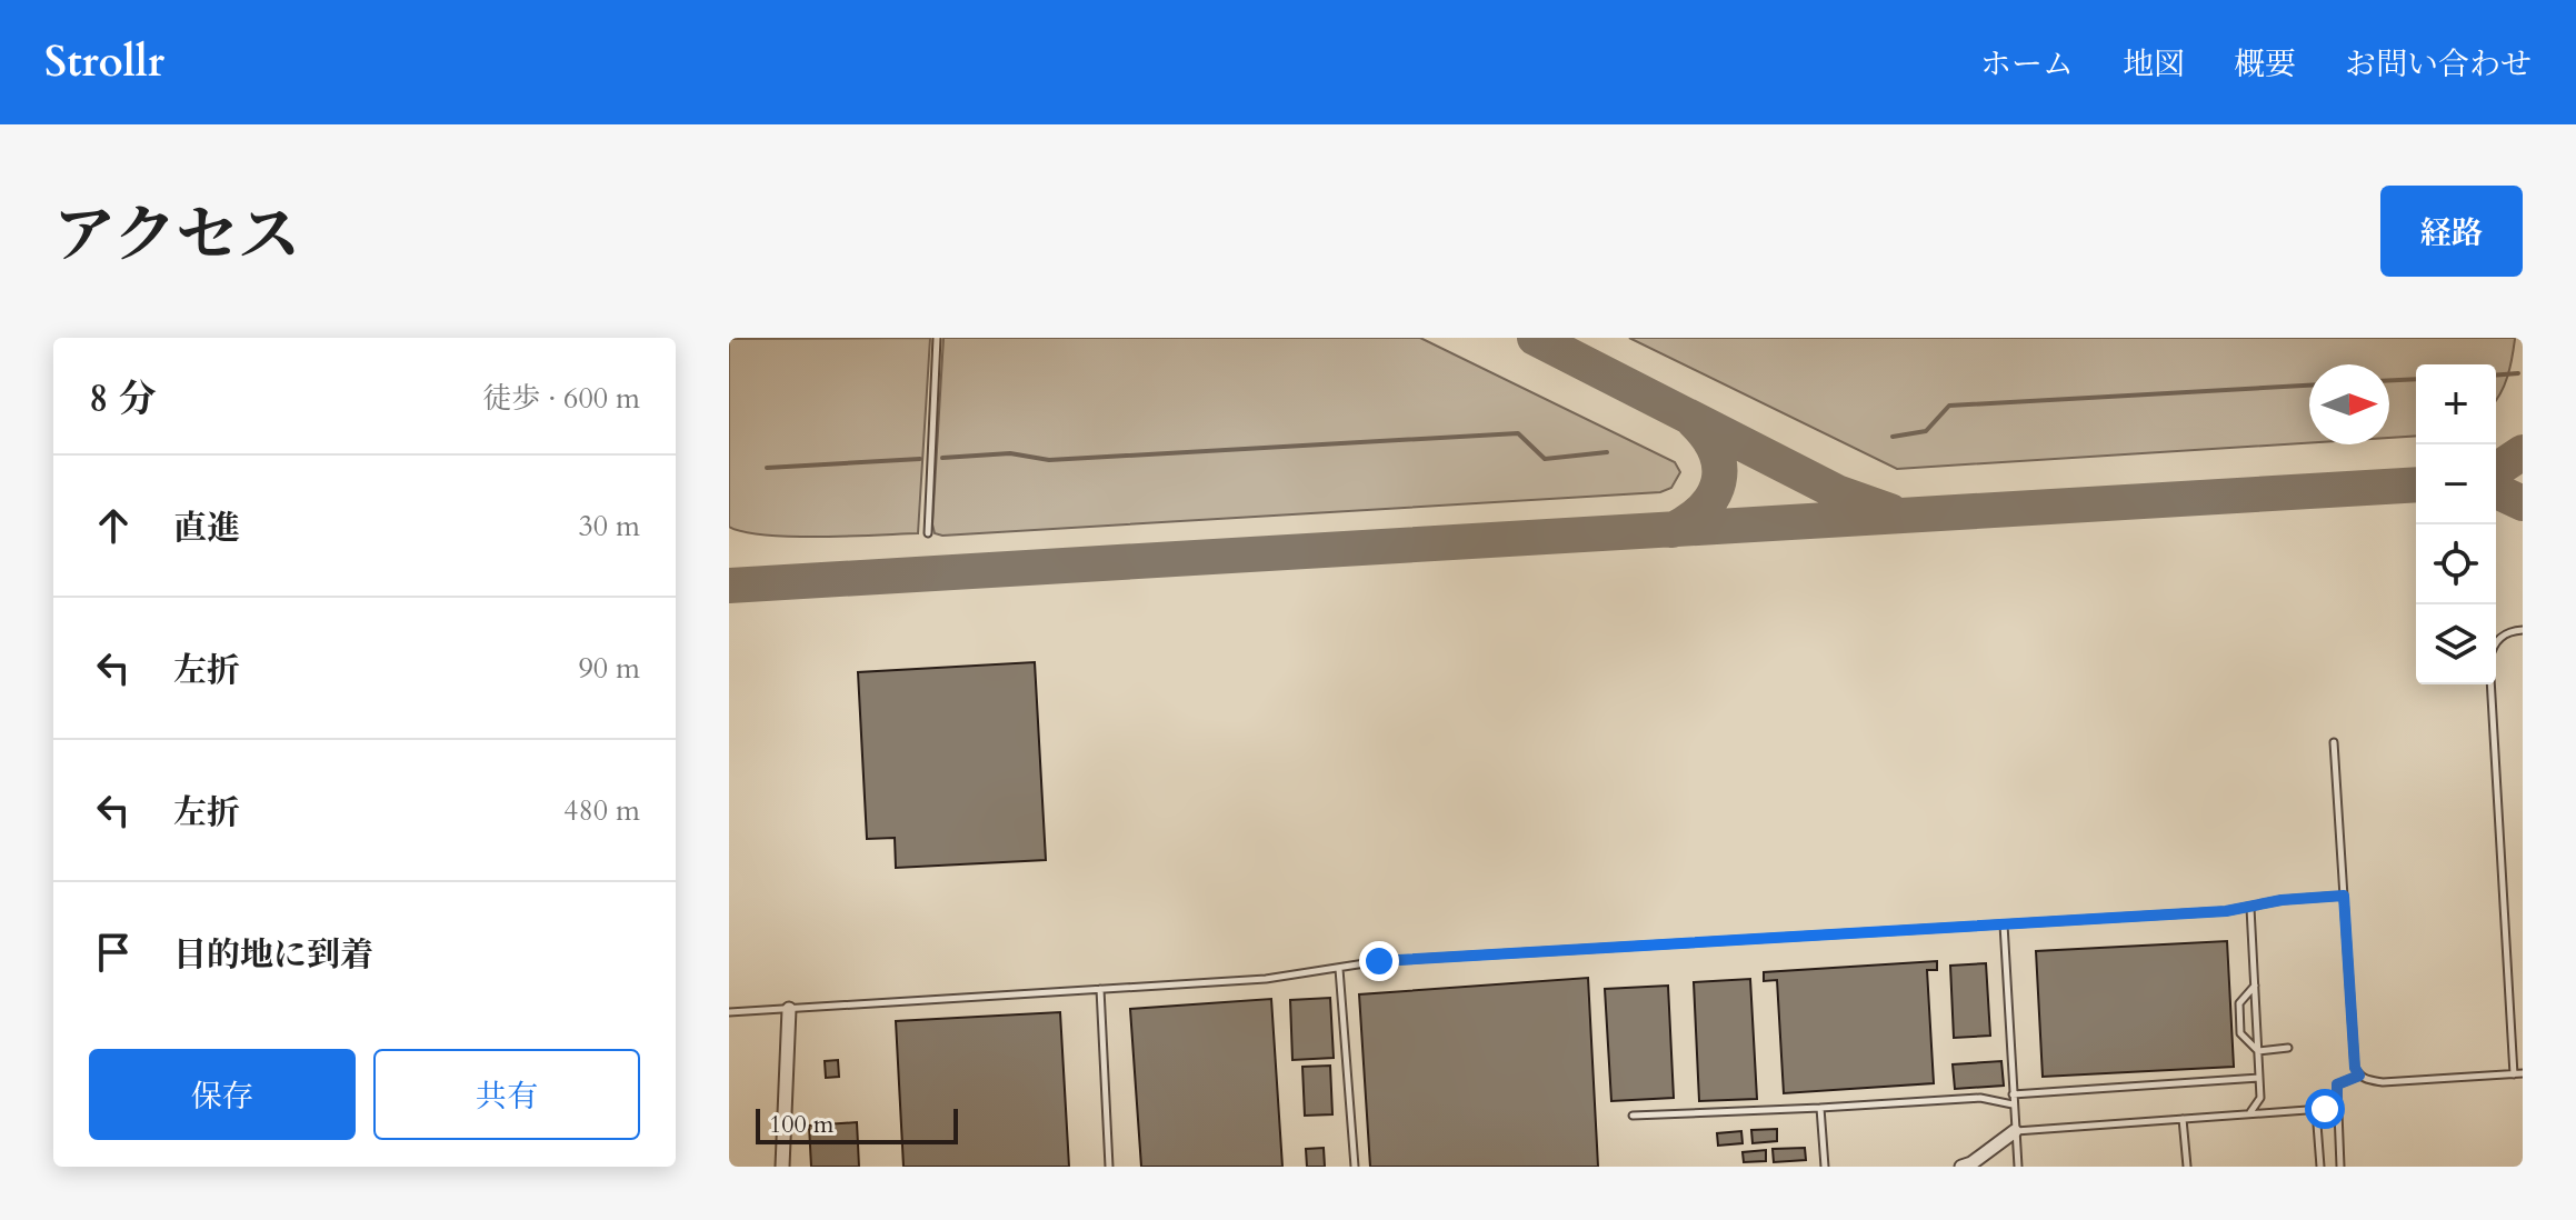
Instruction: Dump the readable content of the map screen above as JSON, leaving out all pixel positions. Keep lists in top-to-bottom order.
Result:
{
  "scale_bar": "100 m",
  "north": "right",
  "page": {
    "header": "Strollr",
    "nav": [
      "ホーム",
      "地図",
      "概要",
      "お問い合わせ"
    ],
    "title": "アクセス",
    "buttons": [
      "経路",
      ["保存", "共有"]
    ],
    "heading": ["8 分", "徒歩 · 600 m"],
    "map_buttons": ["+", "−"],
    "list": [
      ["直進", "30 m"],
      ["左折", "90 m"],
      ["左折", "480 m"],
      "目的地に到着"
    ],
    "scale": "100 m"
  }
}
